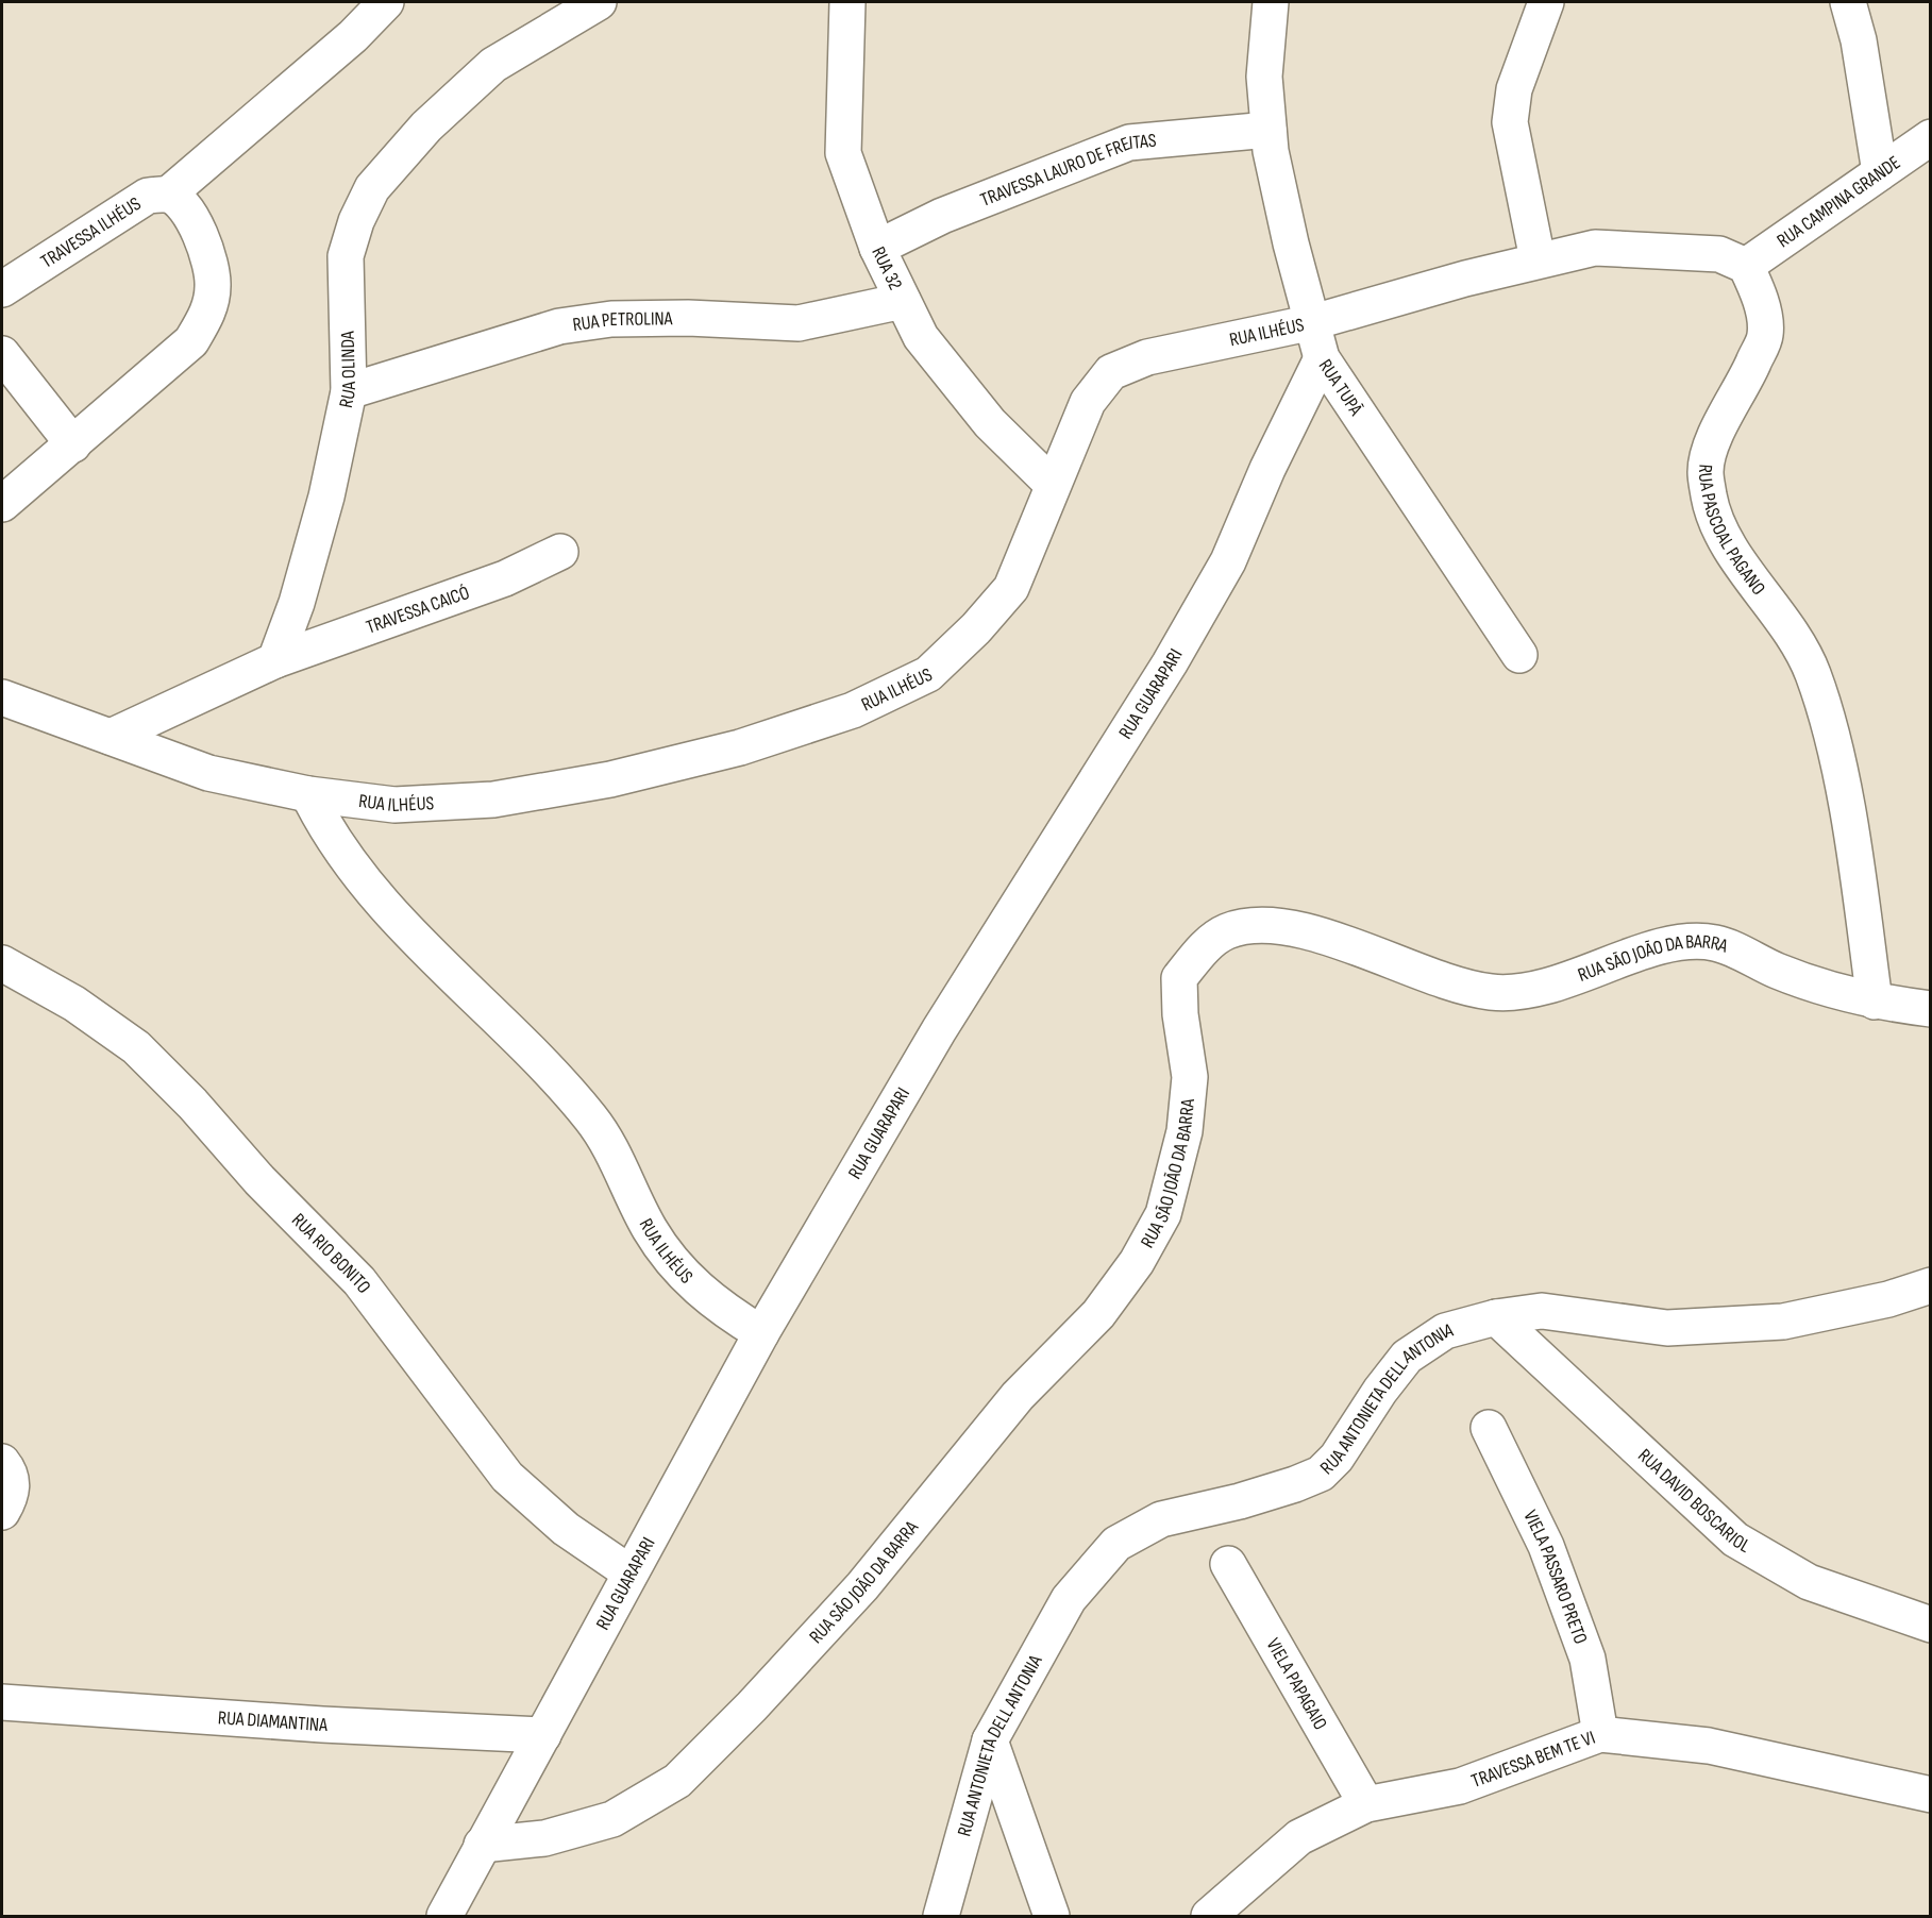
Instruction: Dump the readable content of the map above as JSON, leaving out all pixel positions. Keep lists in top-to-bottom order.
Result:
{
  "streets": {
    "street": [
      "TRAVESSA LAURO DE FREITAS",
      "RUA CAMPINA GRANDE",
      "TRAVESSA ILHÉUS",
      "RUA 32",
      "RUA PETROLINA",
      "RUA ILHÉUS",
      "RUA OLINDA",
      "RUA TUPÃ",
      "RUA PASCOAL PAGANO",
      "TRAVESSA CAICÓ",
      "RUA GUARAPARI",
      "RUA SÃO JOÃO DA BARRA",
      "RUA RIO BONITO",
      "RUA ANTONIETA DELL ANTONIA",
      "RUA DAVID BOSCARIOL",
      "VIELA PASSARO PRETO",
      "VIELA PAPAGAIO",
      "RUA DIAMANTINA",
      "TRAVESSA BEM TE VI"
    ]
  },
  "crossings": [
    ["TRAVESSA LAURO DE FREITAS", "RUA 32"],
    ["TRAVESSA LAURO DE FREITAS", "RUA TUPÃ"],
    ["RUA CAMPINA GRANDE", "RUA PASCOAL PAGANO"],
    ["RUA 32", "RUA PETROLINA"],
    ["RUA 32", "RUA ILHÉUS"],
    ["RUA PETROLINA", "RUA OLINDA"],
    ["RUA ILHÉUS", "RUA TUPÃ"],
    ["RUA ILHÉUS", "RUA GUARAPARI"],
    ["RUA OLINDA", "TRAVESSA CAICÓ"],
    ["RUA TUPÃ", "RUA GUARAPARI"],
    ["RUA PASCOAL PAGANO", "RUA SÃO JOÃO DA BARRA"],
    ["RUA GUARAPARI", "RUA SÃO JOÃO DA BARRA"],
    ["RUA GUARAPARI", "RUA RIO BONITO"],
    ["RUA GUARAPARI", "RUA DIAMANTINA"],
    ["RUA ANTONIETA DELL ANTONIA", "RUA DAVID BOSCARIOL"],
    ["VIELA PASSARO PRETO", "TRAVESSA BEM TE VI"],
    ["VIELA PAPAGAIO", "TRAVESSA BEM TE VI"]
  ]
}
